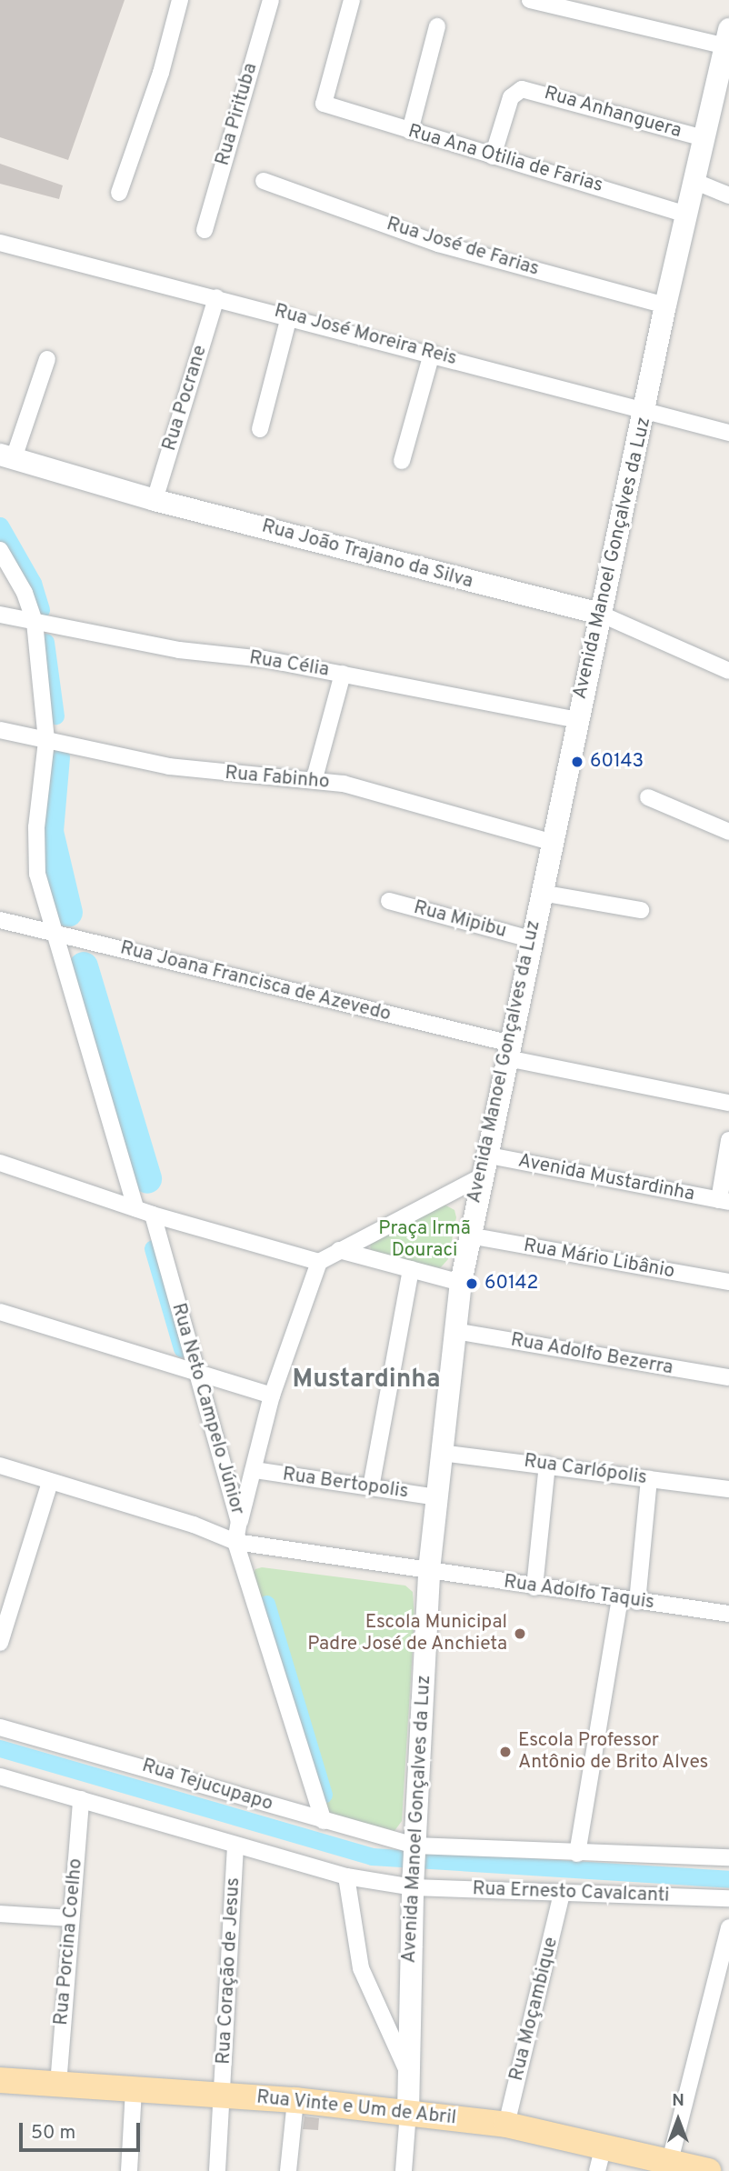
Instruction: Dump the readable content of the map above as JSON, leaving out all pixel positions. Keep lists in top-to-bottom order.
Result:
{
  "streets": {
    "main road": ["Rua João Trajano da Silva", "Avenida Manoel Gonçalves da Luz", "Rua Vinte e Um de Abril"],
    "street": [
      "Rua Anhanguera",
      "Rua Pirituba",
      "Rua Ana Otilia de Farias",
      "Rua José de Farias",
      "Rua José Moreira Reis",
      "Rua Pocrane",
      "Rua Célia",
      "Rua Fabinho",
      "Rua Mipibu",
      "Rua Joana Francisca de Azevedo",
      "Avenida Mustardinha",
      "Rua Mário Libânio",
      "Rua Adolfo Bezerra",
      "Rua Neto Campelo Júnior",
      "Rua Carlópolis",
      "Rua Bertopolis",
      "Rua Adolfo Taquis",
      "Rua Tejucupapo",
      "Rua Ernesto Cavalcanti",
      "Rua Porcina Coelho",
      "Rua Coração de Jesus",
      "Rua Moçambique"
    ]
  },
  "crossings": [
    ["Rua Anhanguera", "Rua Ana Otilia de Farias"],
    ["Rua Anhanguera", "Avenida Manoel Gonçalves da Luz"],
    ["Rua Ana Otilia de Farias", "Avenida Manoel Gonçalves da Luz"],
    ["Rua José de Farias", "Avenida Manoel Gonçalves da Luz"],
    ["Rua José Moreira Reis", "Rua Pocrane"],
    ["Rua José Moreira Reis", "Avenida Manoel Gonçalves da Luz"],
    ["Rua Pocrane", "Rua João Trajano da Silva"],
    ["Rua João Trajano da Silva", "Avenida Manoel Gonçalves da Luz"],
    ["Avenida Manoel Gonçalves da Luz", "Rua Célia"],
    ["Avenida Manoel Gonçalves da Luz", "Rua Fabinho"],
    ["Avenida Manoel Gonçalves da Luz", "Rua Mipibu"],
    ["Avenida Manoel Gonçalves da Luz", "Rua Joana Francisca de Azevedo"],
    ["Avenida Manoel Gonçalves da Luz", "Avenida Mustardinha"],
    ["Avenida Manoel Gonçalves da Luz", "Rua Mário Libânio"],
    ["Avenida Manoel Gonçalves da Luz", "Rua Adolfo Bezerra"],
    ["Avenida Manoel Gonçalves da Luz", "Rua Carlópolis"],
    ["Avenida Manoel Gonçalves da Luz", "Rua Bertopolis"],
    ["Avenida Manoel Gonçalves da Luz", "Rua Adolfo Taquis"],
    ["Avenida Manoel Gonçalves da Luz", "Rua Tejucupapo"],
    ["Avenida Manoel Gonçalves da Luz", "Rua Ernesto Cavalcanti"],
    ["Avenida Manoel Gonçalves da Luz", "Rua Vinte e Um de Abril"],
    ["Rua Neto Campelo Júnior", "Rua Adolfo Taquis"],
    ["Rua Neto Campelo Júnior", "Rua Tejucupapo"],
    ["Rua Tejucupapo", "Rua Ernesto Cavalcanti"],
    ["Rua Ernesto Cavalcanti", "Rua Moçambique"],
    ["Rua Porcina Coelho", "Rua Vinte e Um de Abril"],
    ["Rua Coração de Jesus", "Rua Vinte e Um de Abril"],
    ["Rua Moçambique", "Rua Vinte e Um de Abril"]
  ],
  "districts": ["Mustardinha"],
  "parks": ["Praça Irmã Douraci"],
  "places": [
    "60143",
    "60142",
    "Escola Municipal Padre José de Anchieta",
    "Escola Professor Antônio de Brito Alves"
  ],
  "scale_bar": "50 m",
  "north": "top"
}
